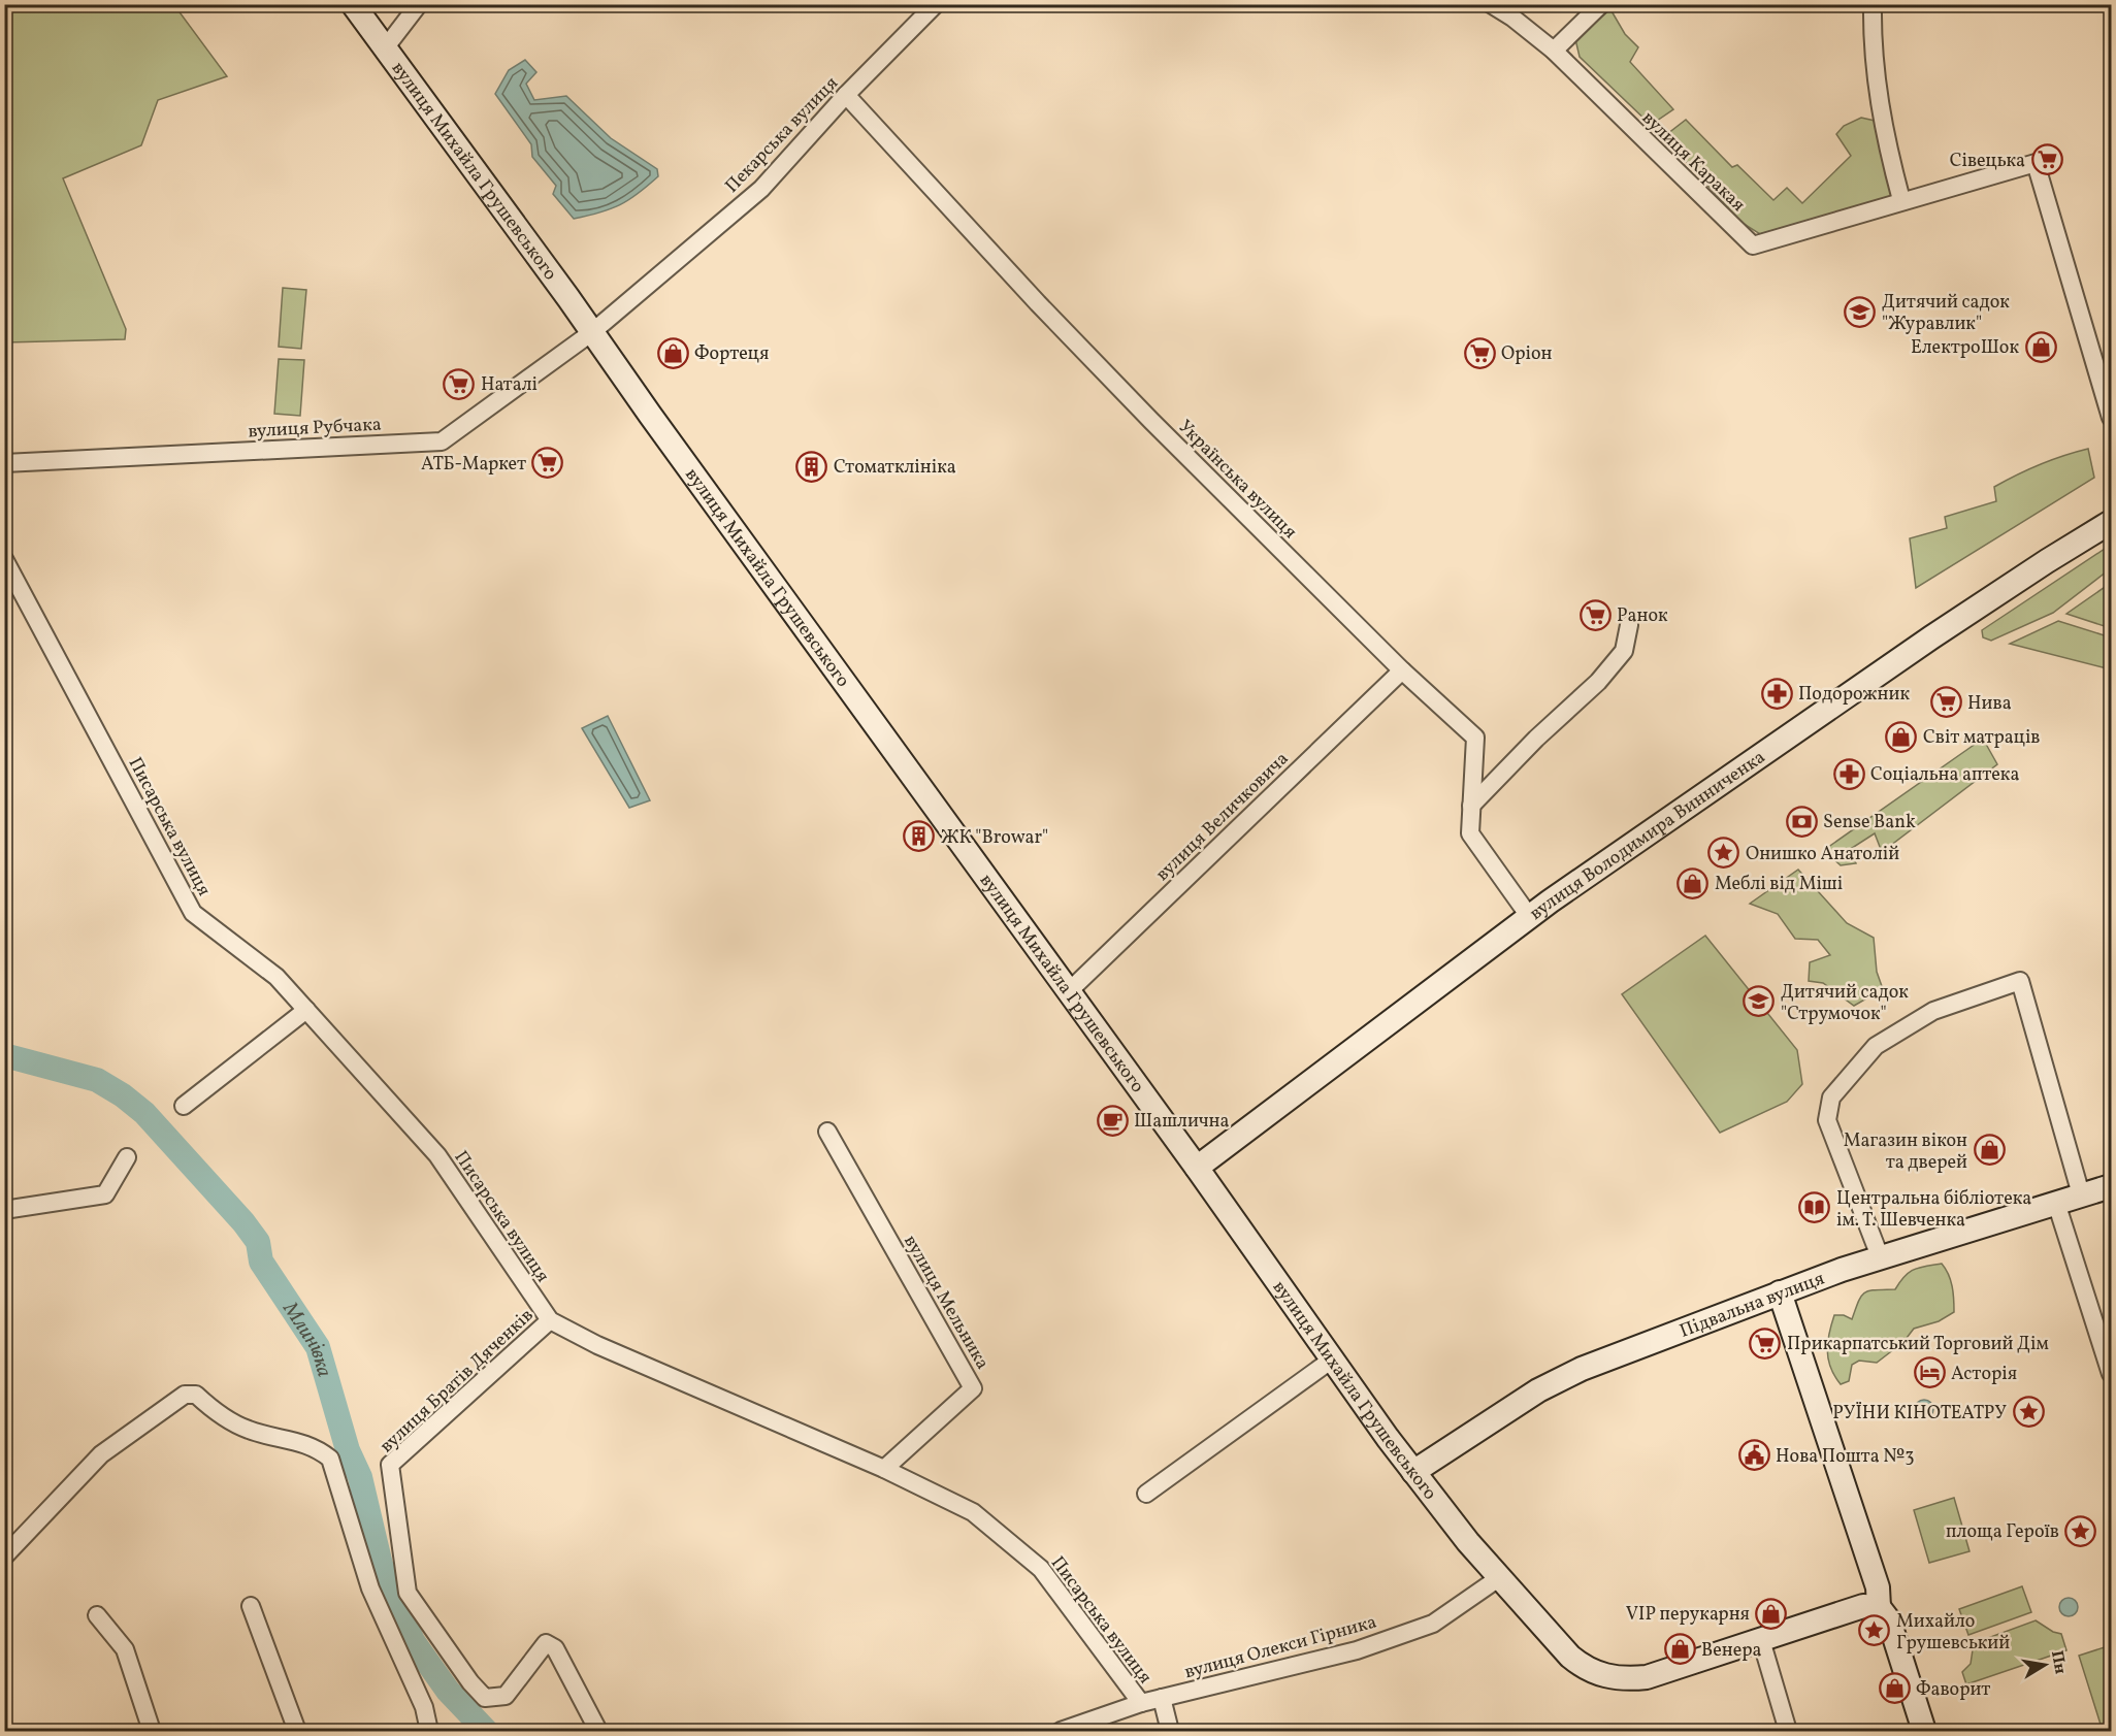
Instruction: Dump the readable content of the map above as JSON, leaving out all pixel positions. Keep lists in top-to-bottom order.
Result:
{
  "streets": {
    "main road": ["вулиця Михайла Грушевського", "вулиця Володимира Винниченка", "Підвальна вулиця"],
    "street": [
      "Пекарська вулиця",
      "вулиця Каракая",
      "вулиця Рубчака",
      "Українська вулиця",
      "вулиця Величковича",
      "Писарська вулиця",
      "вулиця Мельника",
      "вулиця Братів Дяченків",
      "вулиця Олекси Гірника"
    ]
  },
  "crossings": [
    ["Пекарська вулиця", "вулиця Михайла Грушевського"],
    ["Пекарська вулиця", "вулиця Рубчака"],
    ["Пекарська вулиця", "Українська вулиця"],
    ["вулиця Михайла Грушевського", "вулиця Рубчака"],
    ["вулиця Михайла Грушевського", "вулиця Величковича"],
    ["вулиця Михайла Грушевського", "вулиця Володимира Винниченка"],
    ["вулиця Михайла Грушевського", "Підвальна вулиця"],
    ["вулиця Михайла Грушевського", "вулиця Олекси Гірника"],
    ["Українська вулиця", "вулиця Величковича"],
    ["Українська вулиця", "вулиця Володимира Винниченка"],
    ["Писарська вулиця", "вулиця Мельника"],
    ["Писарська вулиця", "вулиця Братів Дяченків"],
    ["Писарська вулиця", "вулиця Олекси Гірника"]
  ],
  "water": ["Млинівка"],
  "places": {
    "supermarket": [
      "Сівецька",
      "Оріон",
      "Наталі",
      "АТБ-Маркет",
      "Ранок",
      "Нива",
      "Прикарпатський Торговий Дім"
    ],
    "school or university": ["Дитячий садок \"Журавлик\"", "Дитячий садок \"Струмочок\""],
    "shop": [
      "ЕлектроШок",
      "Фортеця",
      "Світ матраців",
      "Меблі від Міші",
      "Магазин вікон та дверей",
      "VIP перукарня",
      "Венера",
      "Фаворит"
    ],
    "building": ["Стоматклініка", "ЖК \"Browar\""],
    "pharmacy": ["Подорожник", "Соціальна аптека"],
    "bank": ["Sense Bank"],
    "place": [
      "Онишко Анатолій",
      "РУЇНИ КІНОТЕАТРУ",
      "площа Героїв",
      "Михайло Грушевський"
    ],
    "cafe": ["Шашлична"],
    "library": ["Центральна бібліотека ім. Т. Шевченка"],
    "hotel": ["Асторія"],
    "public building": ["Нова Пошта №3"]
  },
  "north": "right"
}
